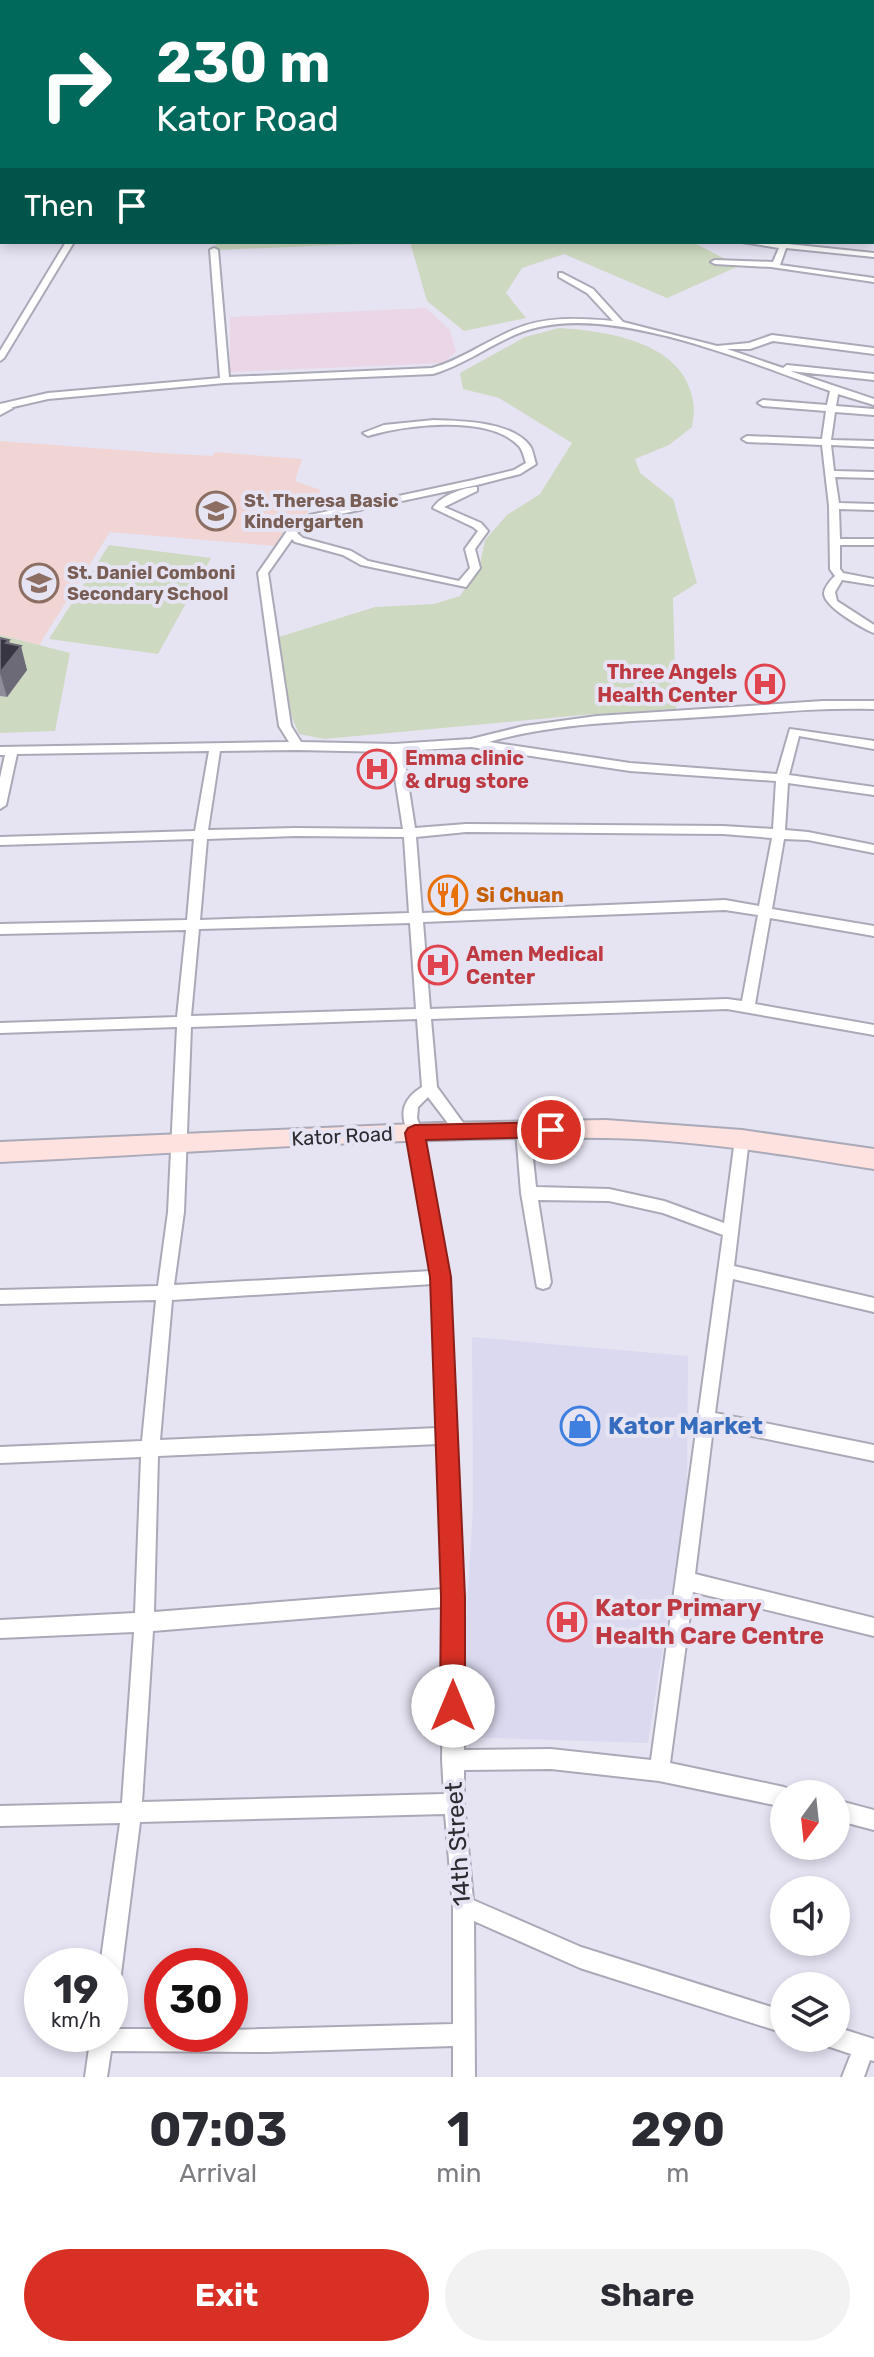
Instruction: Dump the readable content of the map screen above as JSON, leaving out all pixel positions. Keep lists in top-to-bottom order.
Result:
{
  "streets": {
    "main road": ["Kator Road"],
    "street": ["14th Street"]
  },
  "crossings": [
    ["Kator Road", "14th Street"]
  ],
  "places": {
    "school or university": ["St. Theresa Basic Kindergarten", "St. Daniel Comboni Secondary School"],
    "hospital": [
      "Three Angels Health Center",
      "Emma clinic & drug store",
      "Amen Medical Center",
      "Kator Primary Health Care Centre"
    ],
    "restaurant": ["Si Chuan"],
    "shop": ["Kator Market"]
  },
  "north": "bottom",
  "page": {
    "turn": ["230 m", "Kator Road"],
    "then": "Then",
    "speed": "19 km/h",
    "limit": "30",
    "eta": [
      "07:03",
      "Arrival",
      "1",
      "min",
      "290",
      "m"
    ],
    "buttons": ["Exit", "Share"]
  }
}
